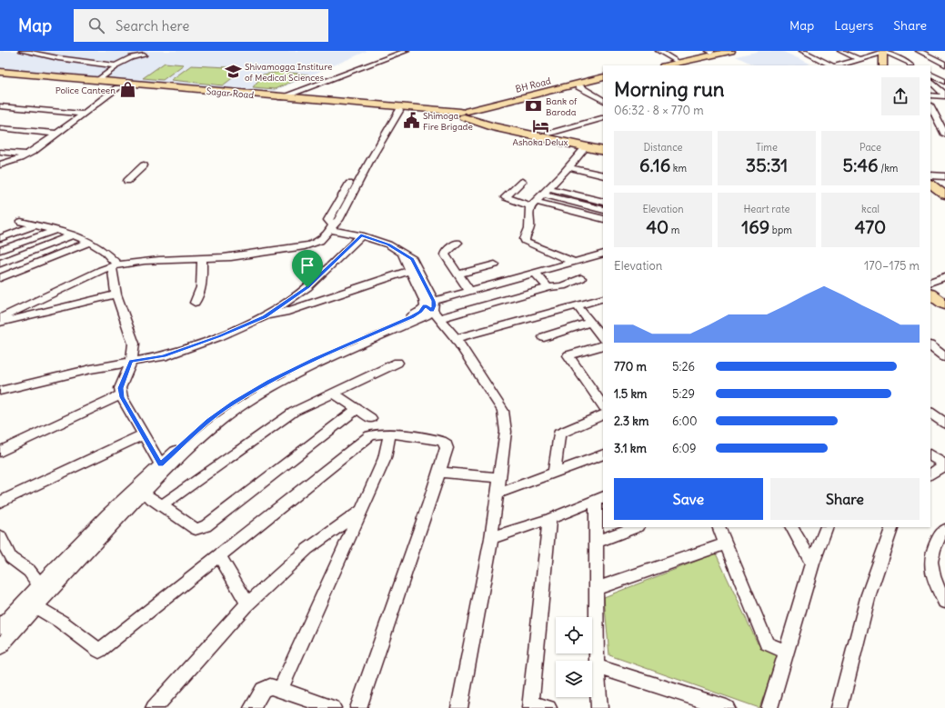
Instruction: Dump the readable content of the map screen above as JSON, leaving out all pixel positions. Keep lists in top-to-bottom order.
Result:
{
  "streets": {
    "highway": ["Sagar Road"],
    "main road": ["BH Road"]
  },
  "crossings": [
    ["BH Road", "Sagar Road"]
  ],
  "places": {
    "school or university": ["Shivamogga Institure of Medical Sciences"],
    "shop": ["Police Canteen"],
    "bank": ["Bank of Baroda"],
    "public building": ["Shimoga Fire Brigade"],
    "hotel": ["Ashoka Delux"]
  },
  "page": {
    "header": "Map",
    "search": "Search here",
    "nav": ["Map", "Layers", "Share"],
    "heading": ["Morning run", "06:32 · 8 × 770 m"],
    "stats": [
      ["Distance", "6.16 km"],
      ["Time", "35:31"],
      ["Pace", "5:46 /km"],
      ["Elevation", "40 m"],
      ["Heart rate", "169 bpm"],
      ["kcal", "470"]
    ],
    "chart": ["Elevation", "170–175 m"],
    "list": [
      {
        "name": "770 m",
        "note": "5:26"
      },
      {
        "name": "1.5 km",
        "note": "5:29"
      },
      {
        "name": "2.3 km",
        "note": "6:00"
      },
      {
        "name": "3.1 km",
        "note": "6:09"
      }
    ],
    "buttons": ["Save", "Share"]
  }
}
